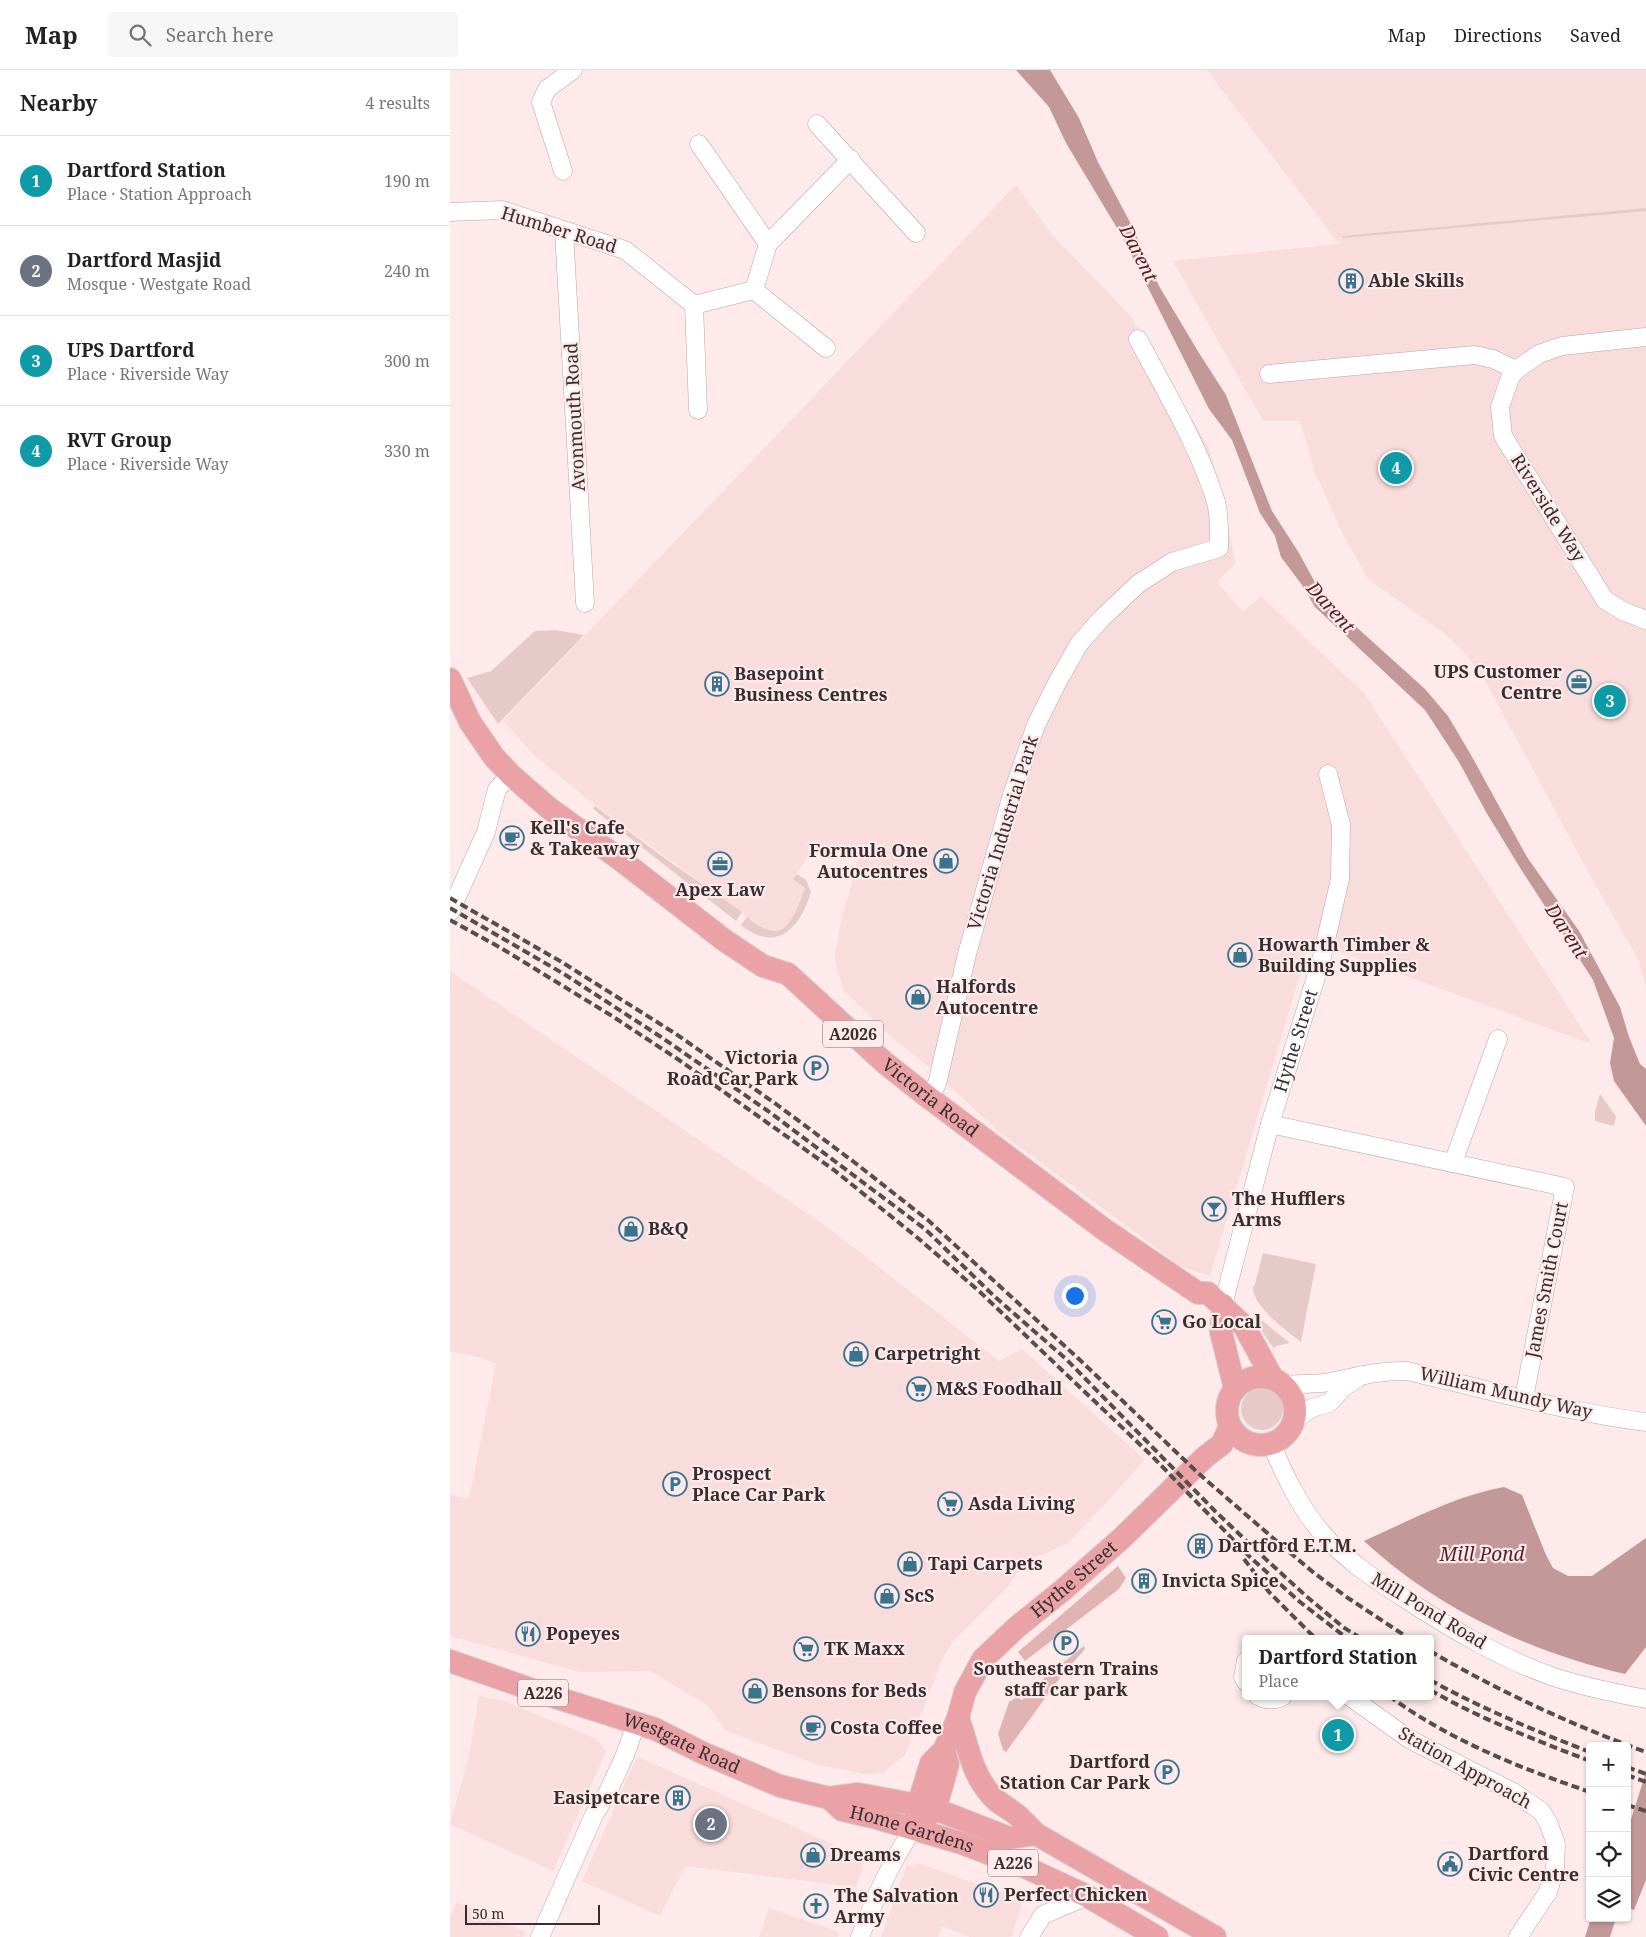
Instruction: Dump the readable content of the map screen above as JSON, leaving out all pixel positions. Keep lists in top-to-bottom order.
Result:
{
  "streets": {
    "main road": [
      "A2026",
      "Hythe Street",
      "Victoria Road",
      "A226",
      "Westgate Road",
      "Home Gardens"
    ],
    "street": [
      "Humber Road",
      "Avonmouth Road",
      "Riverside Way",
      "Victoria Industrial Park",
      "James Smith Court",
      "William Mundy Way",
      "Mill Pond Road",
      "Station Approach"
    ]
  },
  "crossings": [
    ["Humber Road", "Avonmouth Road"],
    ["Victoria Industrial Park", "Victoria Road"],
    ["Hythe Street", "Victoria Road"],
    ["Hythe Street", "James Smith Court"],
    ["Hythe Street", "William Mundy Way"],
    ["Hythe Street", "Mill Pond Road"],
    ["Hythe Street", "Westgate Road"],
    ["Hythe Street", "Home Gardens"],
    ["Victoria Road", "William Mundy Way"],
    ["Victoria Road", "Mill Pond Road"],
    ["James Smith Court", "William Mundy Way"],
    ["William Mundy Way", "Mill Pond Road"],
    ["A226", "Home Gardens"],
    ["Westgate Road", "Home Gardens"]
  ],
  "water": ["Darent", "Mill Pond"],
  "places": {
    "building": [
      "Able Skills",
      "Basepoint Business Centres",
      "Dartford E.T.M.",
      "Invicta Spice",
      "Easipetcare"
    ],
    "office": ["UPS Customer Centre", "Apex Law"],
    "cafe": ["Kell's Cafe & Takeaway", "Costa Coffee"],
    "shop": [
      "Formula One Autocentres",
      "Howarth Timber & Building Supplies",
      "Halfords Autocentre",
      "B&Q",
      "Carpetright",
      "Tapi Carpets",
      "ScS",
      "Bensons for Beds",
      "Dreams"
    ],
    "parking": [
      "Victoria Road Car Park",
      "Prospect Place Car Park",
      "Southeastern Trains staff car park",
      "Dartford Station Car Park"
    ],
    "bar": ["The Hufflers Arms"],
    "supermarket": [
      "Go Local",
      "M&S Foodhall",
      "Asda Living",
      "TK Maxx"
    ],
    "restaurant": ["Popeyes", "Perfect Chicken"],
    "public building": ["Dartford Civic Centre"],
    "church": ["The Salvation Army"]
  },
  "scale_bar": "50 m",
  "page": {
    "header": "Map",
    "search": "Search here",
    "nav": ["Map", "Directions", "Saved"],
    "heading": ["Nearby", "4 results"],
    "list": [
      {
        "mark": "1",
        "name": "Dartford Station",
        "note": "Place · Station Approach",
        "value": "190 m"
      },
      {
        "mark": "2",
        "name": "Dartford Masjid",
        "note": "Mosque · Westgate Road",
        "value": "240 m"
      },
      {
        "mark": "3",
        "name": "UPS Dartford",
        "note": "Place · Riverside Way",
        "value": "300 m"
      },
      {
        "mark": "4",
        "name": "RVT Group",
        "note": "Place · Riverside Way",
        "value": "330 m"
      }
    ],
    "pins": [
      "4",
      "3",
      "1",
      "2"
    ],
    "popup": ["Dartford Station", "Place"],
    "map_buttons": ["+", "−"],
    "scale": "50 m"
  }
}
